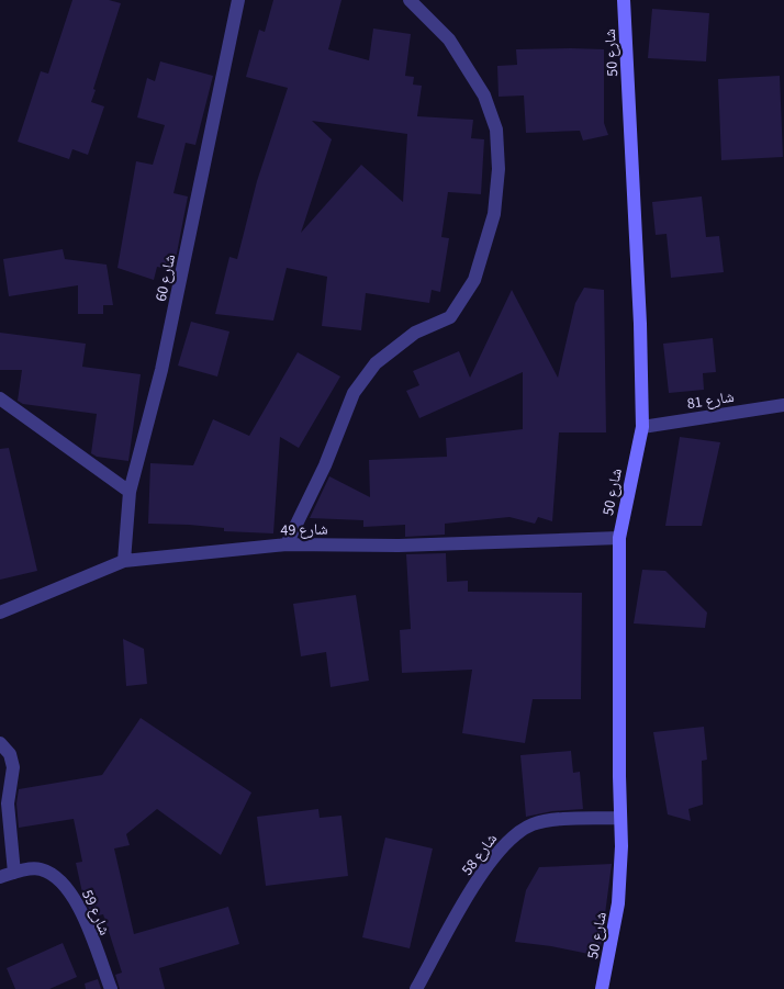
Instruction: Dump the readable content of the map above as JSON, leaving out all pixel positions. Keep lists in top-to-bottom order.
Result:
{
  "streets": {
    "street": [
      "شارع 50",
      "شارع 60",
      "شارع 81",
      "شارع 49",
      "شارع 58",
      "شارع 59"
    ]
  },
  "crossings": [
    ["شارع 50", "شارع 81"],
    ["شارع 50", "شارع 49"],
    ["شارع 50", "شارع 58"],
    ["شارع 60", "شارع 49"]
  ]
}
